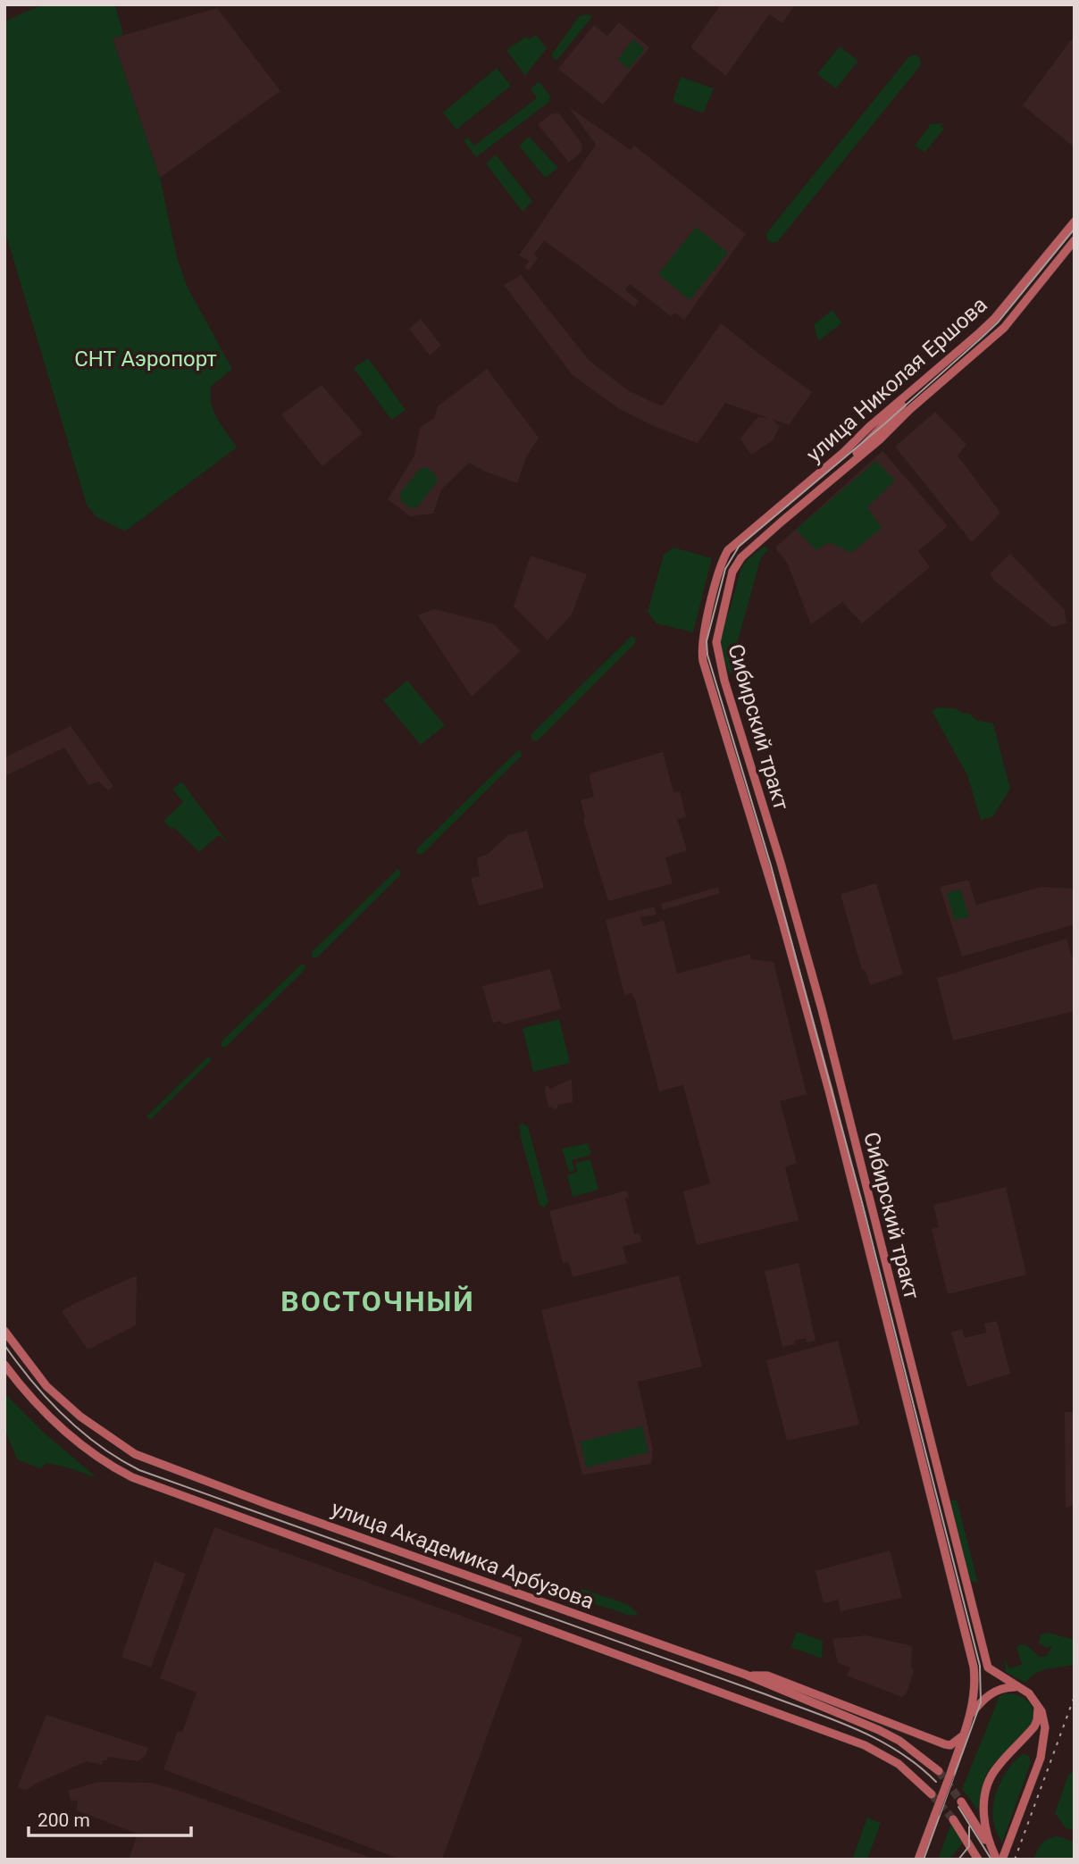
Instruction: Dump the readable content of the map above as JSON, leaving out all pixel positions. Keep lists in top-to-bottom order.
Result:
{
  "streets": {
    "main road": ["улица Николая Ершова", "Сибирский тракт", "улица Академика Арбузова"]
  },
  "crossings": [
    ["улица Николая Ершова", "Сибирский тракт"]
  ],
  "districts": ["ВОСТОЧНЫЙ"],
  "parks": ["СНТ Аэропорт"],
  "scale_bar": "200 m"
}
